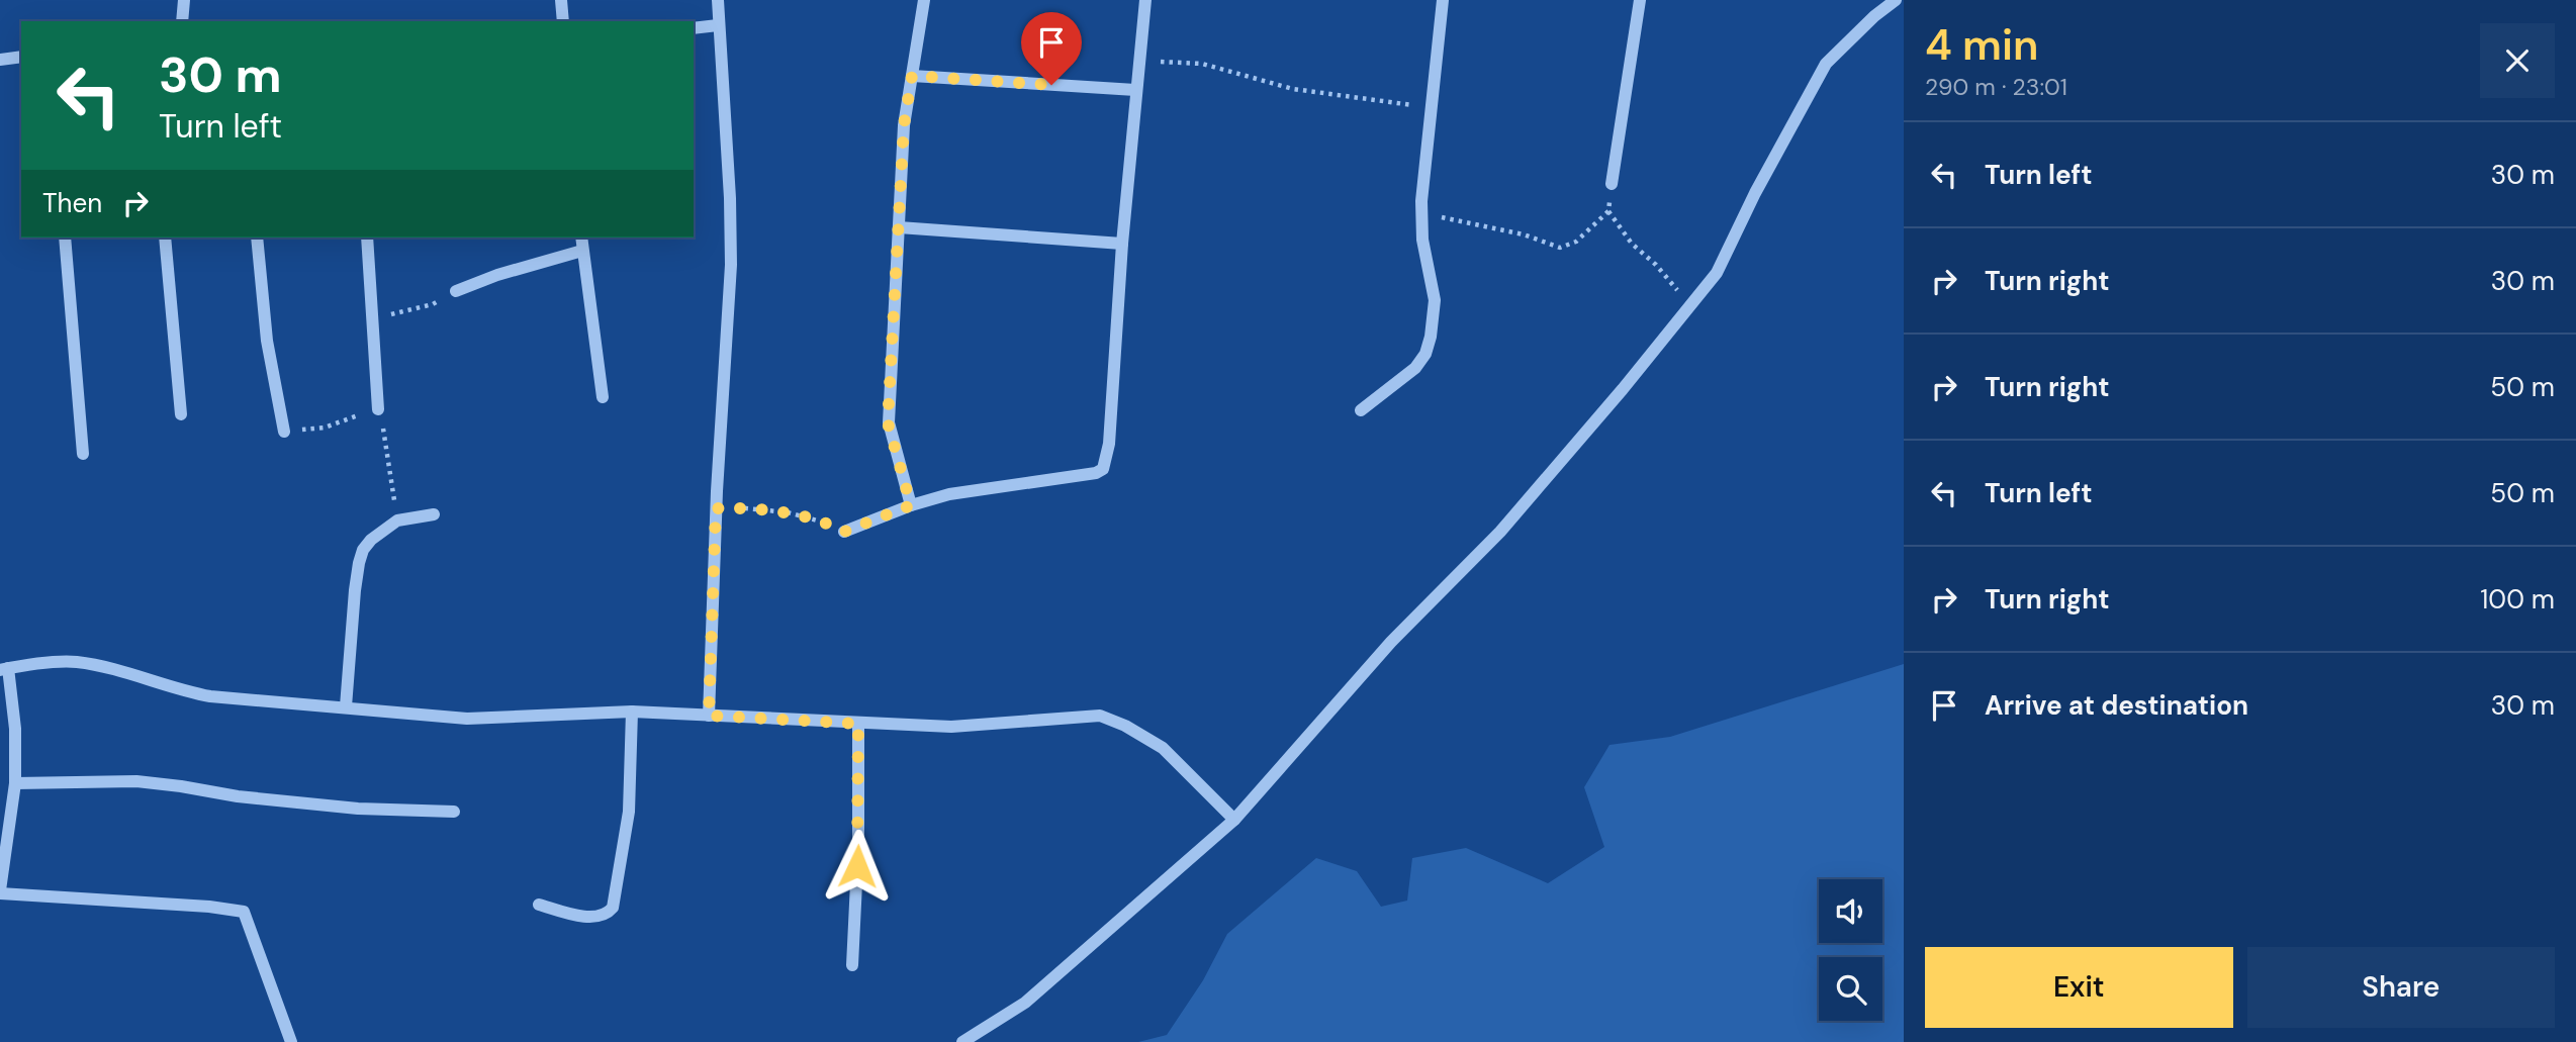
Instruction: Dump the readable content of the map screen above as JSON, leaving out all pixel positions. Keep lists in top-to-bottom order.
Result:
{
  "page": {
    "heading": ["4 min", "290 m · 23:01"],
    "turn": ["30 m", "Turn left"],
    "list": [
      {
        "name": "Turn left",
        "value": "30 m"
      },
      {
        "name": "Turn right",
        "value": "30 m"
      },
      {
        "name": "Turn right",
        "value": "50 m"
      },
      {
        "name": "Turn left",
        "value": "50 m"
      },
      {
        "name": "Turn right",
        "value": "100 m"
      },
      {
        "name": "Arrive at destination",
        "value": "30 m"
      }
    ],
    "then": "Then",
    "buttons": ["Exit", "Share"]
  }
}
